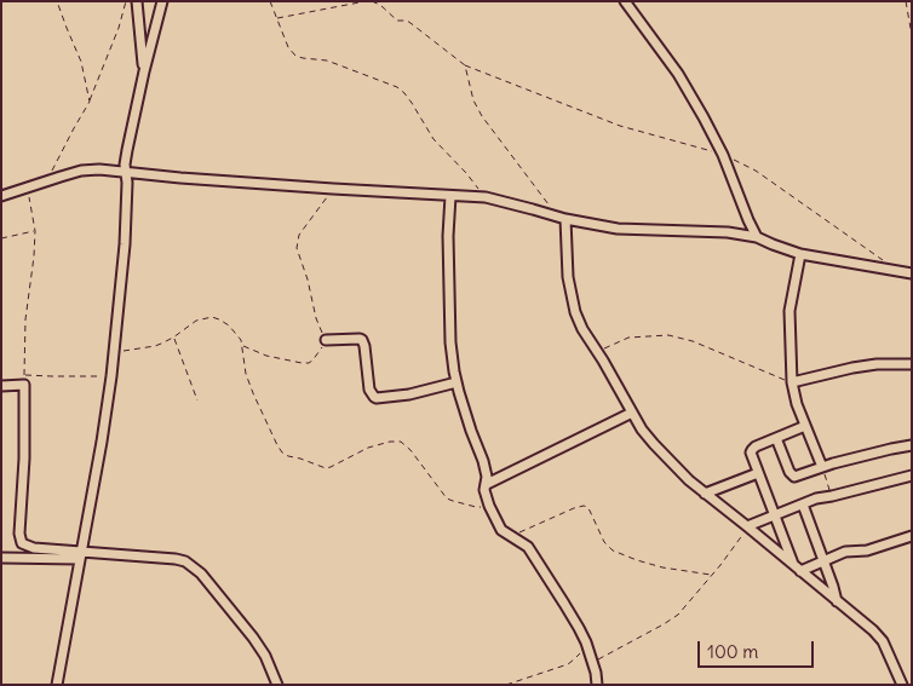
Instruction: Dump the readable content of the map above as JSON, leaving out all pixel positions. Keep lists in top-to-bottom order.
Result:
{
  "scale_bar": "100 m"
}
